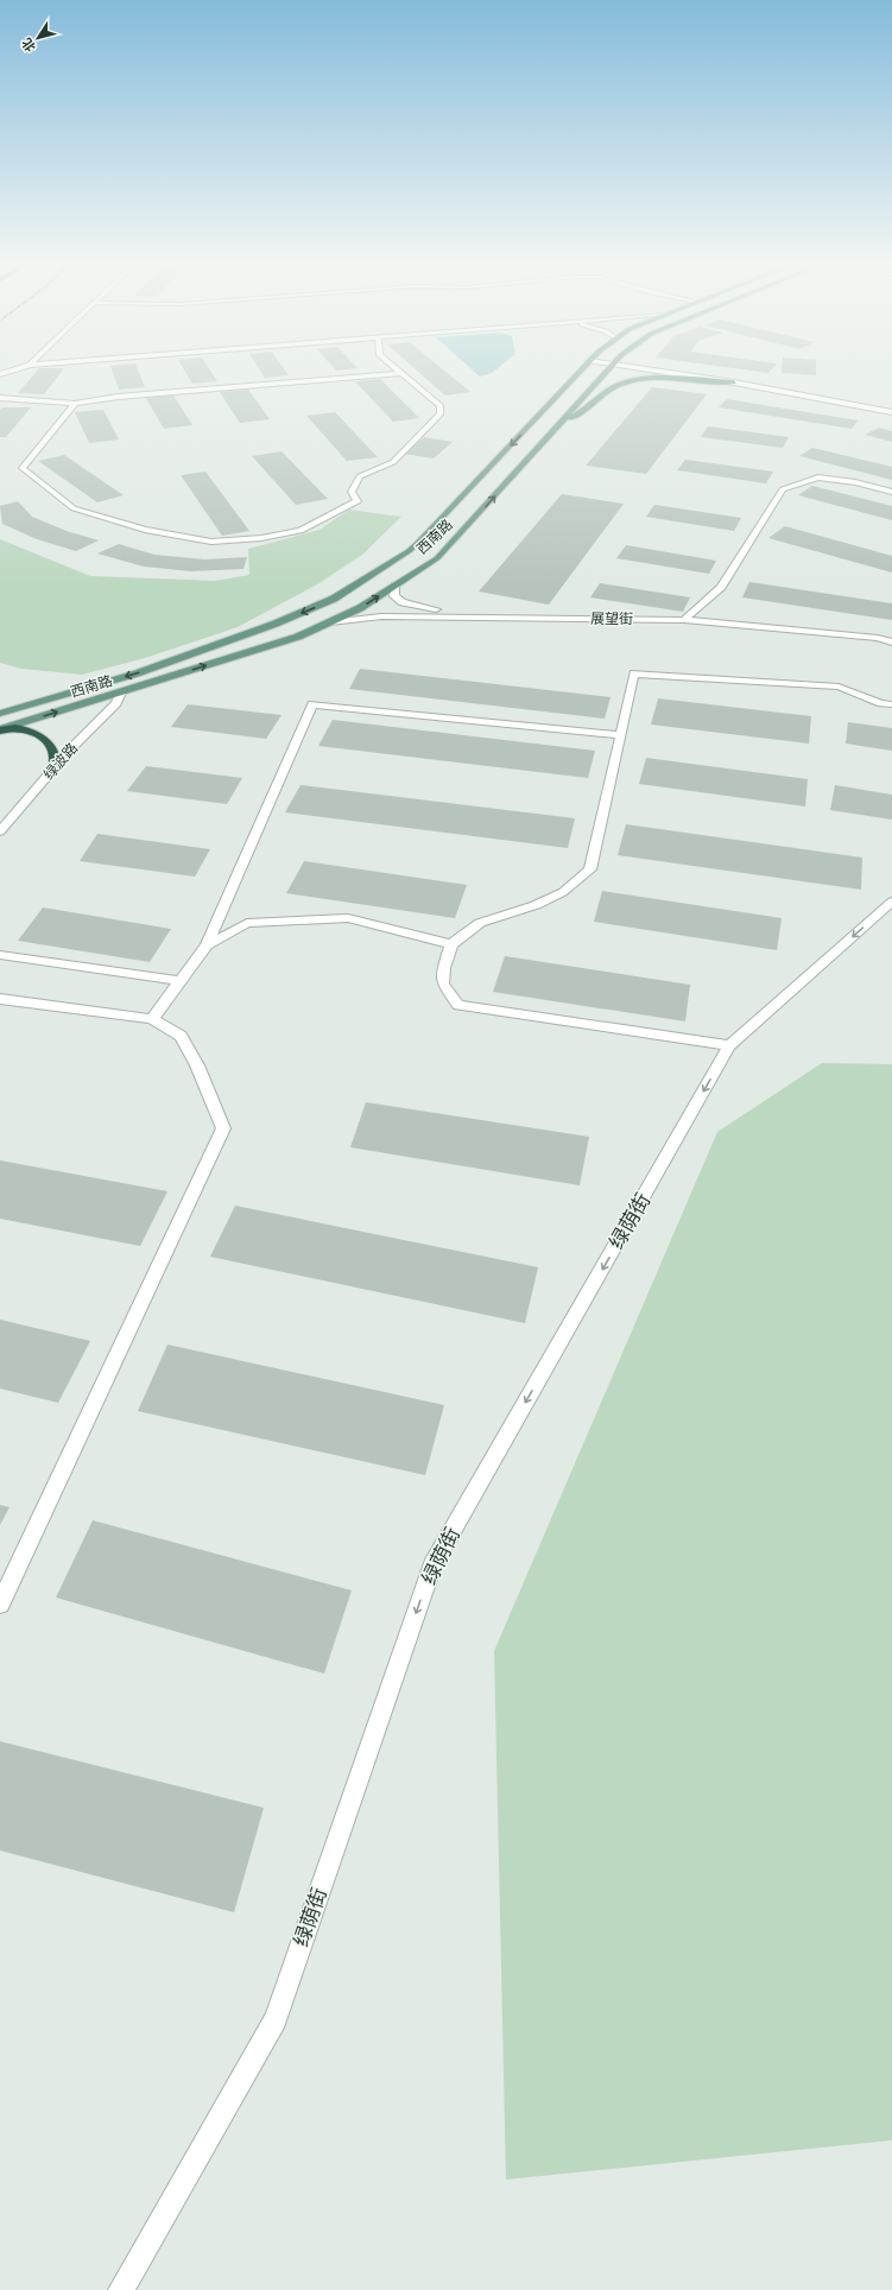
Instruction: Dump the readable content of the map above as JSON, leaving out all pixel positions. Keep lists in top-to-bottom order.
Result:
{
  "streets": {
    "main road": ["西南路"],
    "street": ["展望街", "绿波路", "绿荫街"]
  },
  "crossings": [
    ["西南路", "展望街"],
    ["西南路", "绿波路"]
  ],
  "one_way": ["绿荫街"],
  "north": "bottom left"
}
